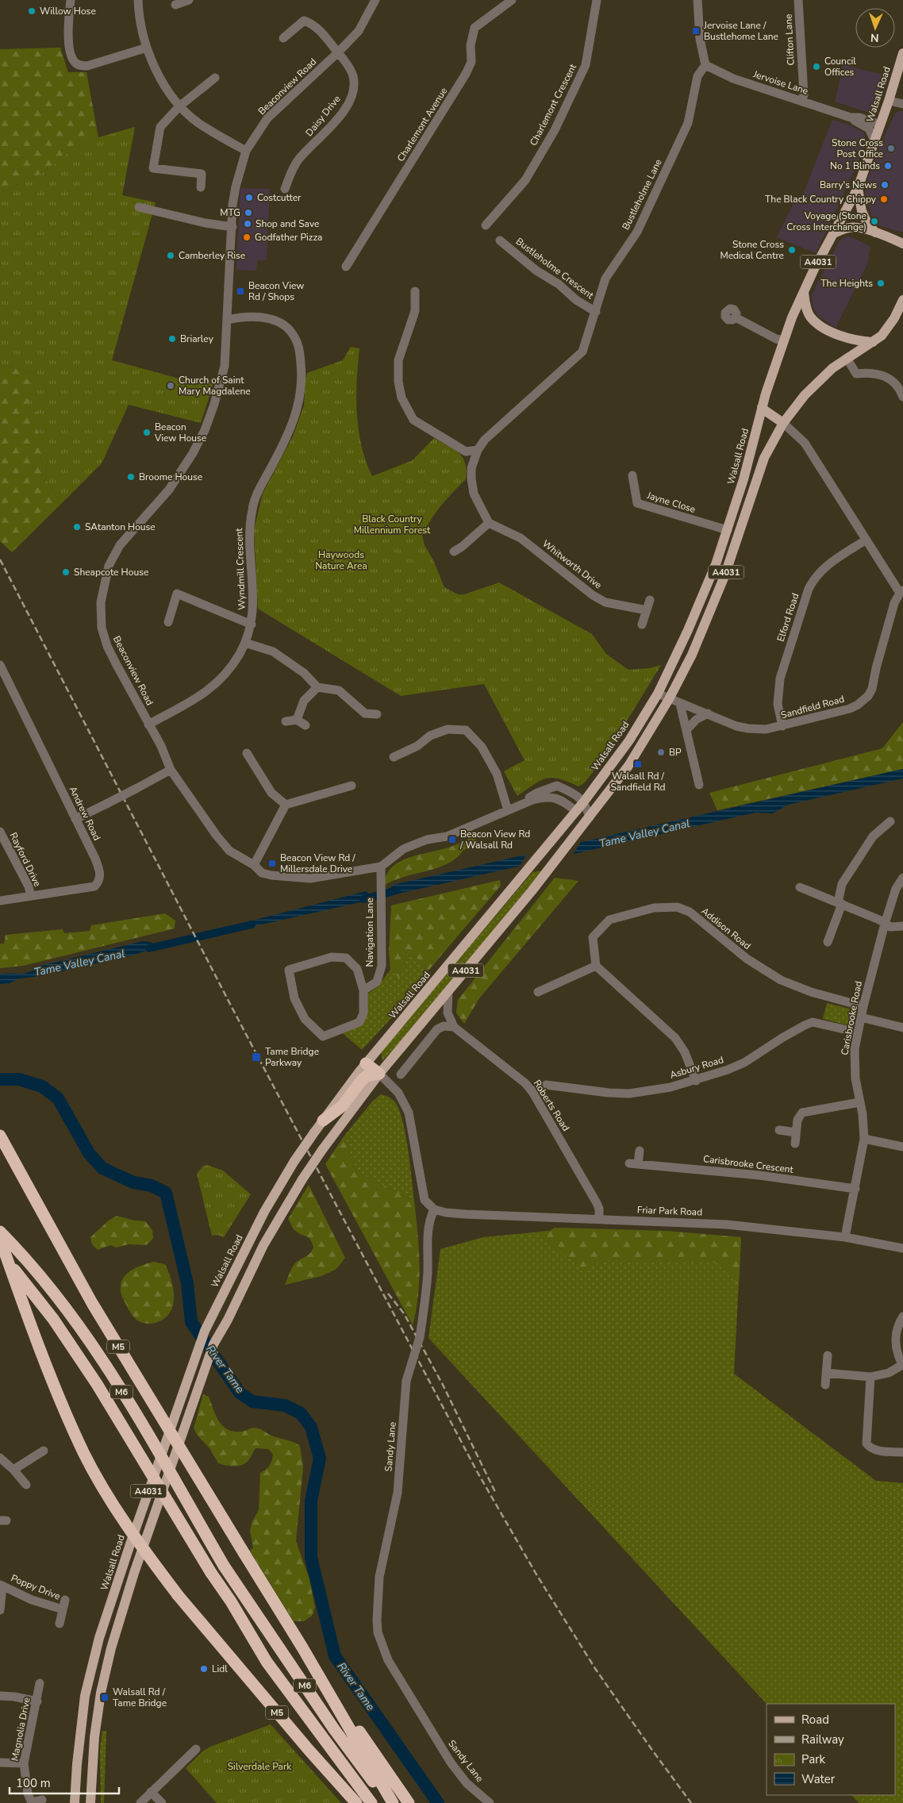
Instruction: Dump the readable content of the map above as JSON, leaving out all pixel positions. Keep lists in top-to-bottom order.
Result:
{
  "streets": {
    "highway": ["M5", "M6"],
    "main road": ["Walsall Road", "A4031"],
    "street": [
      "Clifton Lane",
      "Jervoise Lane",
      "Beaconview Road",
      "Charlemont Crescent",
      "Daisy Drive",
      "Charlemont Avenue",
      "Bustleholme Lane",
      "Bustleholme Crescent",
      "Jayne Close",
      "Whitworth Drive",
      "Wyndmill Crescent",
      "Elford Road",
      "Sandfield Road",
      "Andrew Road",
      "Rayford Drive",
      "Addison Road",
      "Navigation Lane",
      "Carisbrooke Road",
      "Asbury Road",
      "Roberts Road",
      "Carisbrooke Crescent",
      "Friar Park Road",
      "Sandy Lane",
      "Poppy Drive",
      "Magnolia Drive"
    ]
  },
  "crossings": [
    ["Clifton Lane", "Jervoise Lane"],
    ["Jervoise Lane", "Walsall Road"],
    ["Jervoise Lane", "Bustleholme Lane"],
    ["Beaconview Road", "Daisy Drive"],
    ["Beaconview Road", "Wyndmill Crescent"],
    ["Beaconview Road", "Navigation Lane"],
    ["Walsall Road", "Jayne Close"],
    ["Walsall Road", "Sandfield Road"],
    ["Bustleholme Lane", "Bustleholme Crescent"],
    ["Elford Road", "Sandfield Road"],
    ["Andrew Road", "Rayford Drive"],
    ["Addison Road", "Carisbrooke Road"],
    ["Carisbrooke Road", "Asbury Road"],
    ["Carisbrooke Road", "Carisbrooke Crescent"],
    ["Carisbrooke Road", "Friar Park Road"],
    ["Asbury Road", "Roberts Road"],
    ["Roberts Road", "Friar Park Road"],
    ["Friar Park Road", "Sandy Lane"]
  ],
  "water": ["Tame Valley Canal", "River Tame"],
  "parks": ["Black Country Millennium Forest", "Haywoods Nature Area", "Silverdale Park"],
  "places": {
    "other": [
      "Willow Hose",
      "Council Offices",
      "Stone Cross Post Office",
      "No 1 Blinds",
      "Barry's News",
      "Costcutter",
      "The Black Country Chippy",
      "MTG",
      "Voyage (Stone Cross Interchange)",
      "Shop and Save",
      "Godfather Pizza",
      "Stone Cross Medical Centre",
      "Camberley Rise",
      "The Heights",
      "Briarley",
      "Church of Saint Mary Magdalene",
      "Beacon View House",
      "Broome House",
      "SAtanton House",
      "Sheapcote House",
      "BP",
      "Lidl"
    ],
    "transit": [
      "Jervoise Lane / Bustlehome Lane",
      "Beacon View Rd / Shops",
      "Walsall Rd / Sandfield Rd",
      "Beacon View Rd / Walsall Rd",
      "Beacon View Rd / Millersdale Drive",
      "Tame Bridge Parkway",
      "Walsall Rd / Tame Bridge"
    ]
  },
  "legend": [
    "Road",
    "Railway",
    "Park",
    "Water"
  ],
  "scale_bar": "100 m",
  "north": "bottom"
}
